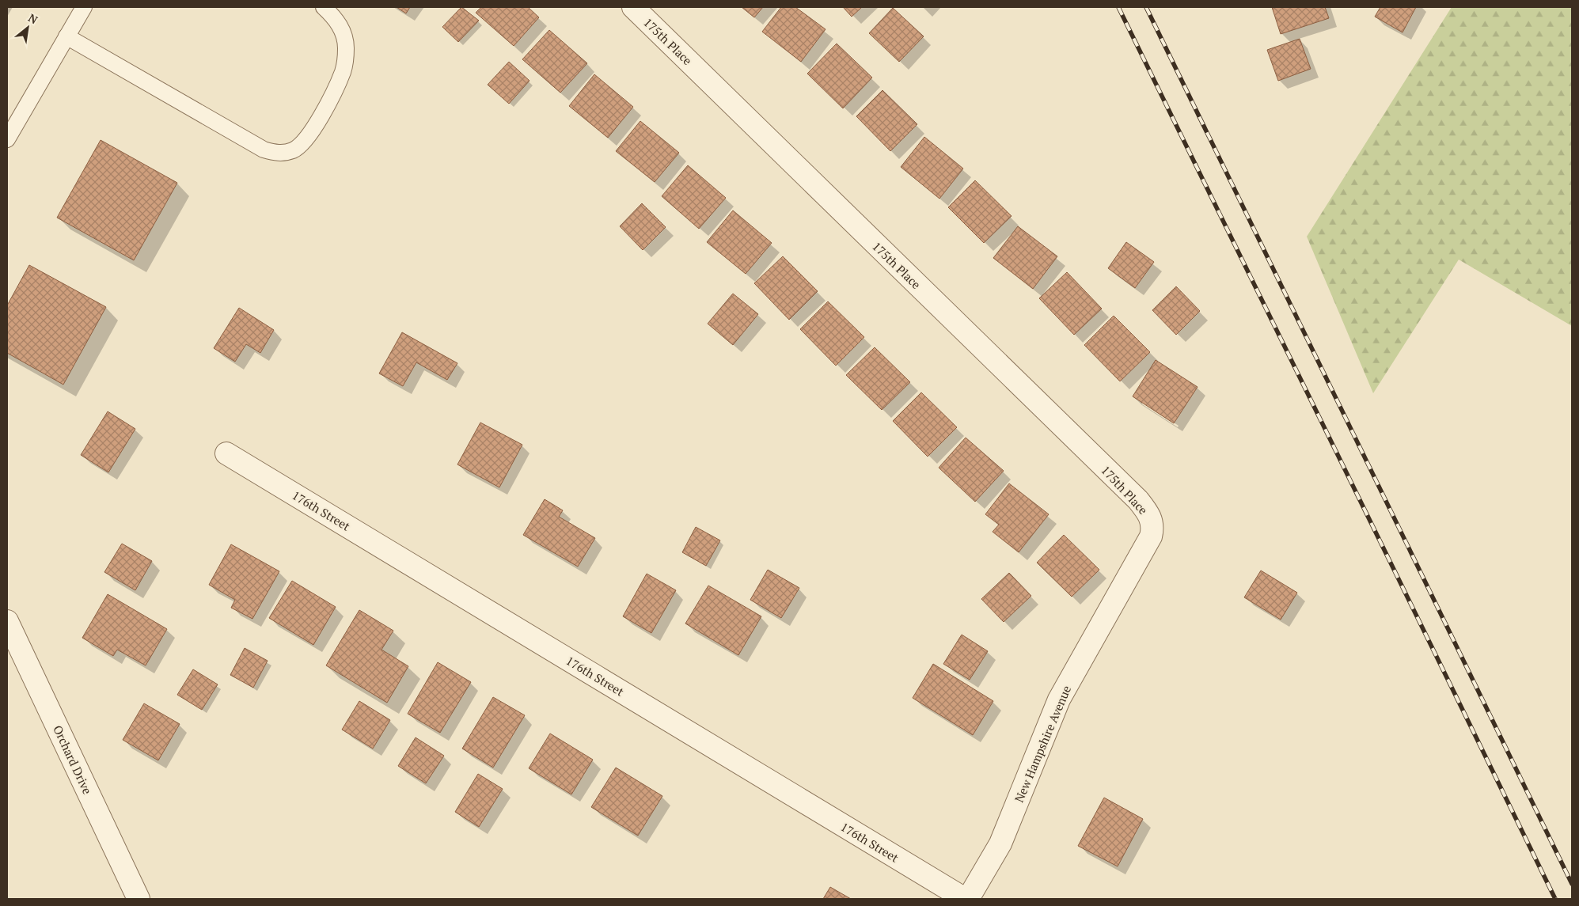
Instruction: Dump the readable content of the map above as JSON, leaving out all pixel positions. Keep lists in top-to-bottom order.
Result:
{
  "streets": {
    "street": [
      "175th Place",
      "176th Street",
      "New Hampshire Avenue",
      "Orchard Drive"
    ]
  },
  "crossings": [
    ["175th Place", "New Hampshire Avenue"]
  ],
  "north": "top right"
}
